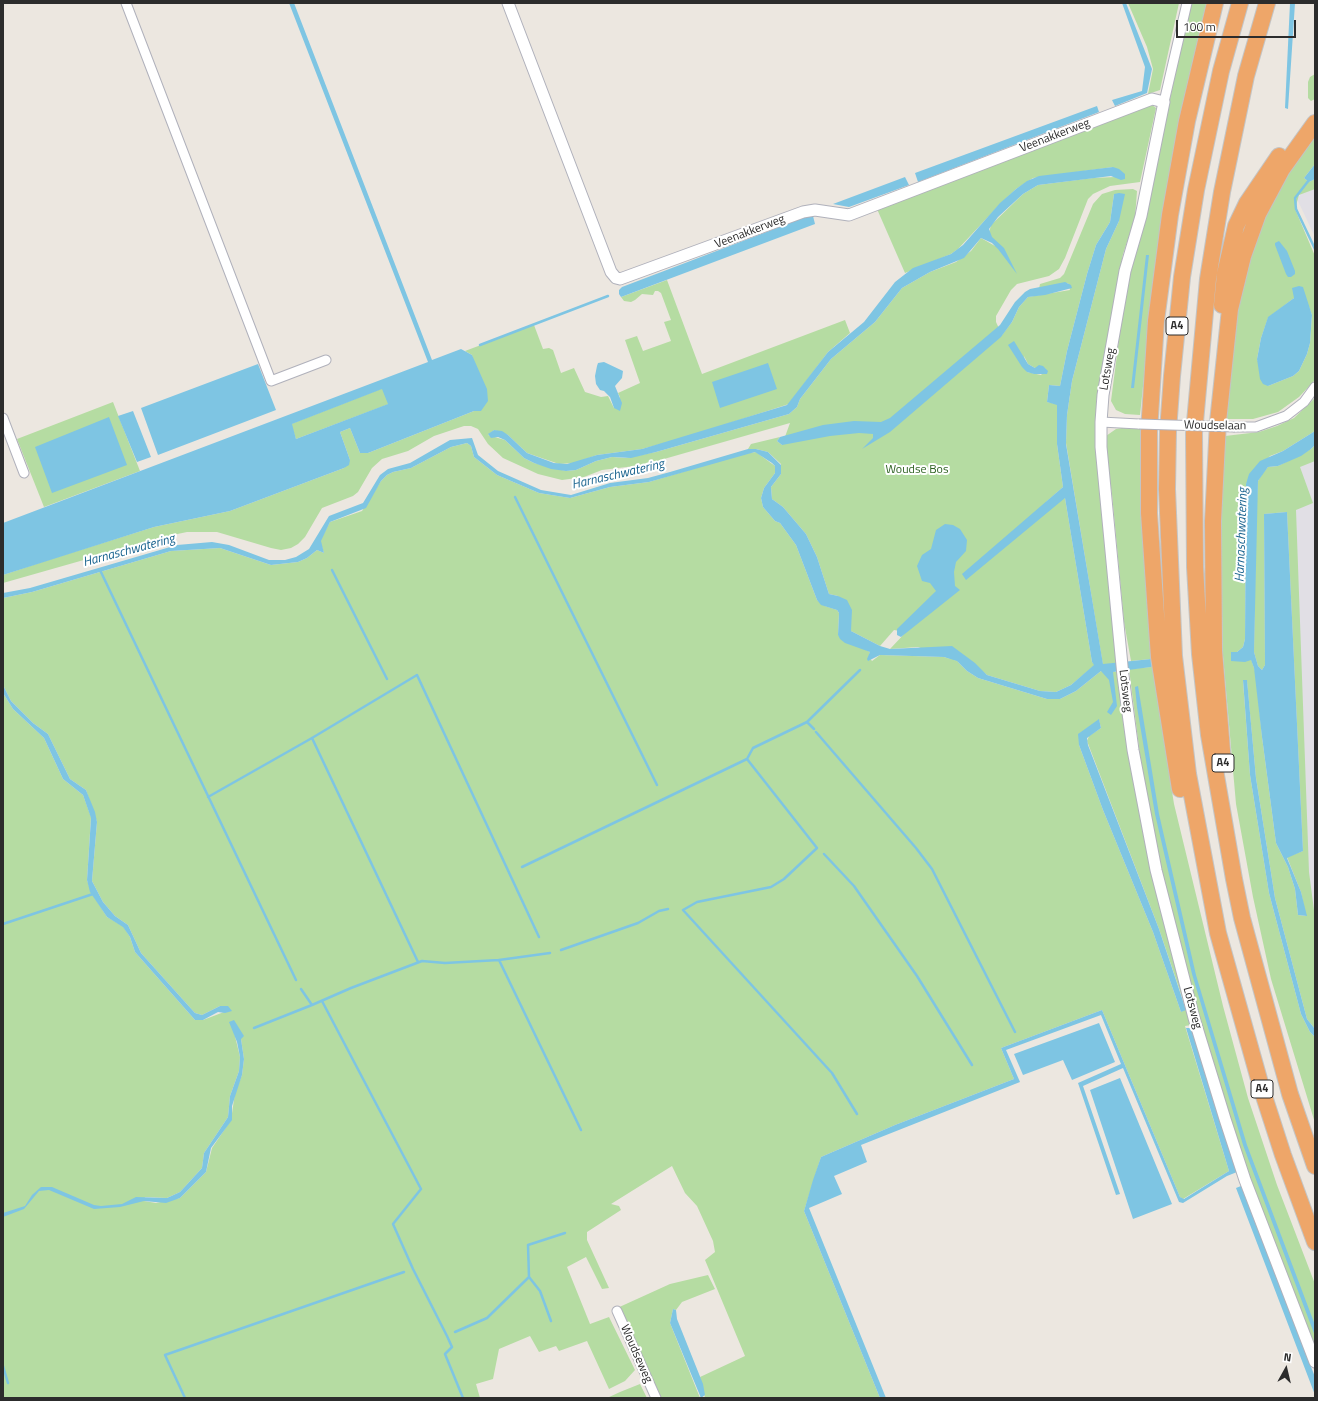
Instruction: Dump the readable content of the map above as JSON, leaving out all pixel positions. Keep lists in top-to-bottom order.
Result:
{
  "streets": {
    "highway": ["A4"],
    "street": [
      "Veenakkerweg",
      "Lotsweg",
      "Woudselaan",
      "Woudseweg"
    ]
  },
  "crossings": [
    ["Veenakkerweg", "Lotsweg"],
    ["Lotsweg", "Woudselaan"]
  ],
  "water": ["Harnaschwatering"],
  "parks": ["Woudse Bos"],
  "scale_bar": "100 m",
  "north": "top"
}
